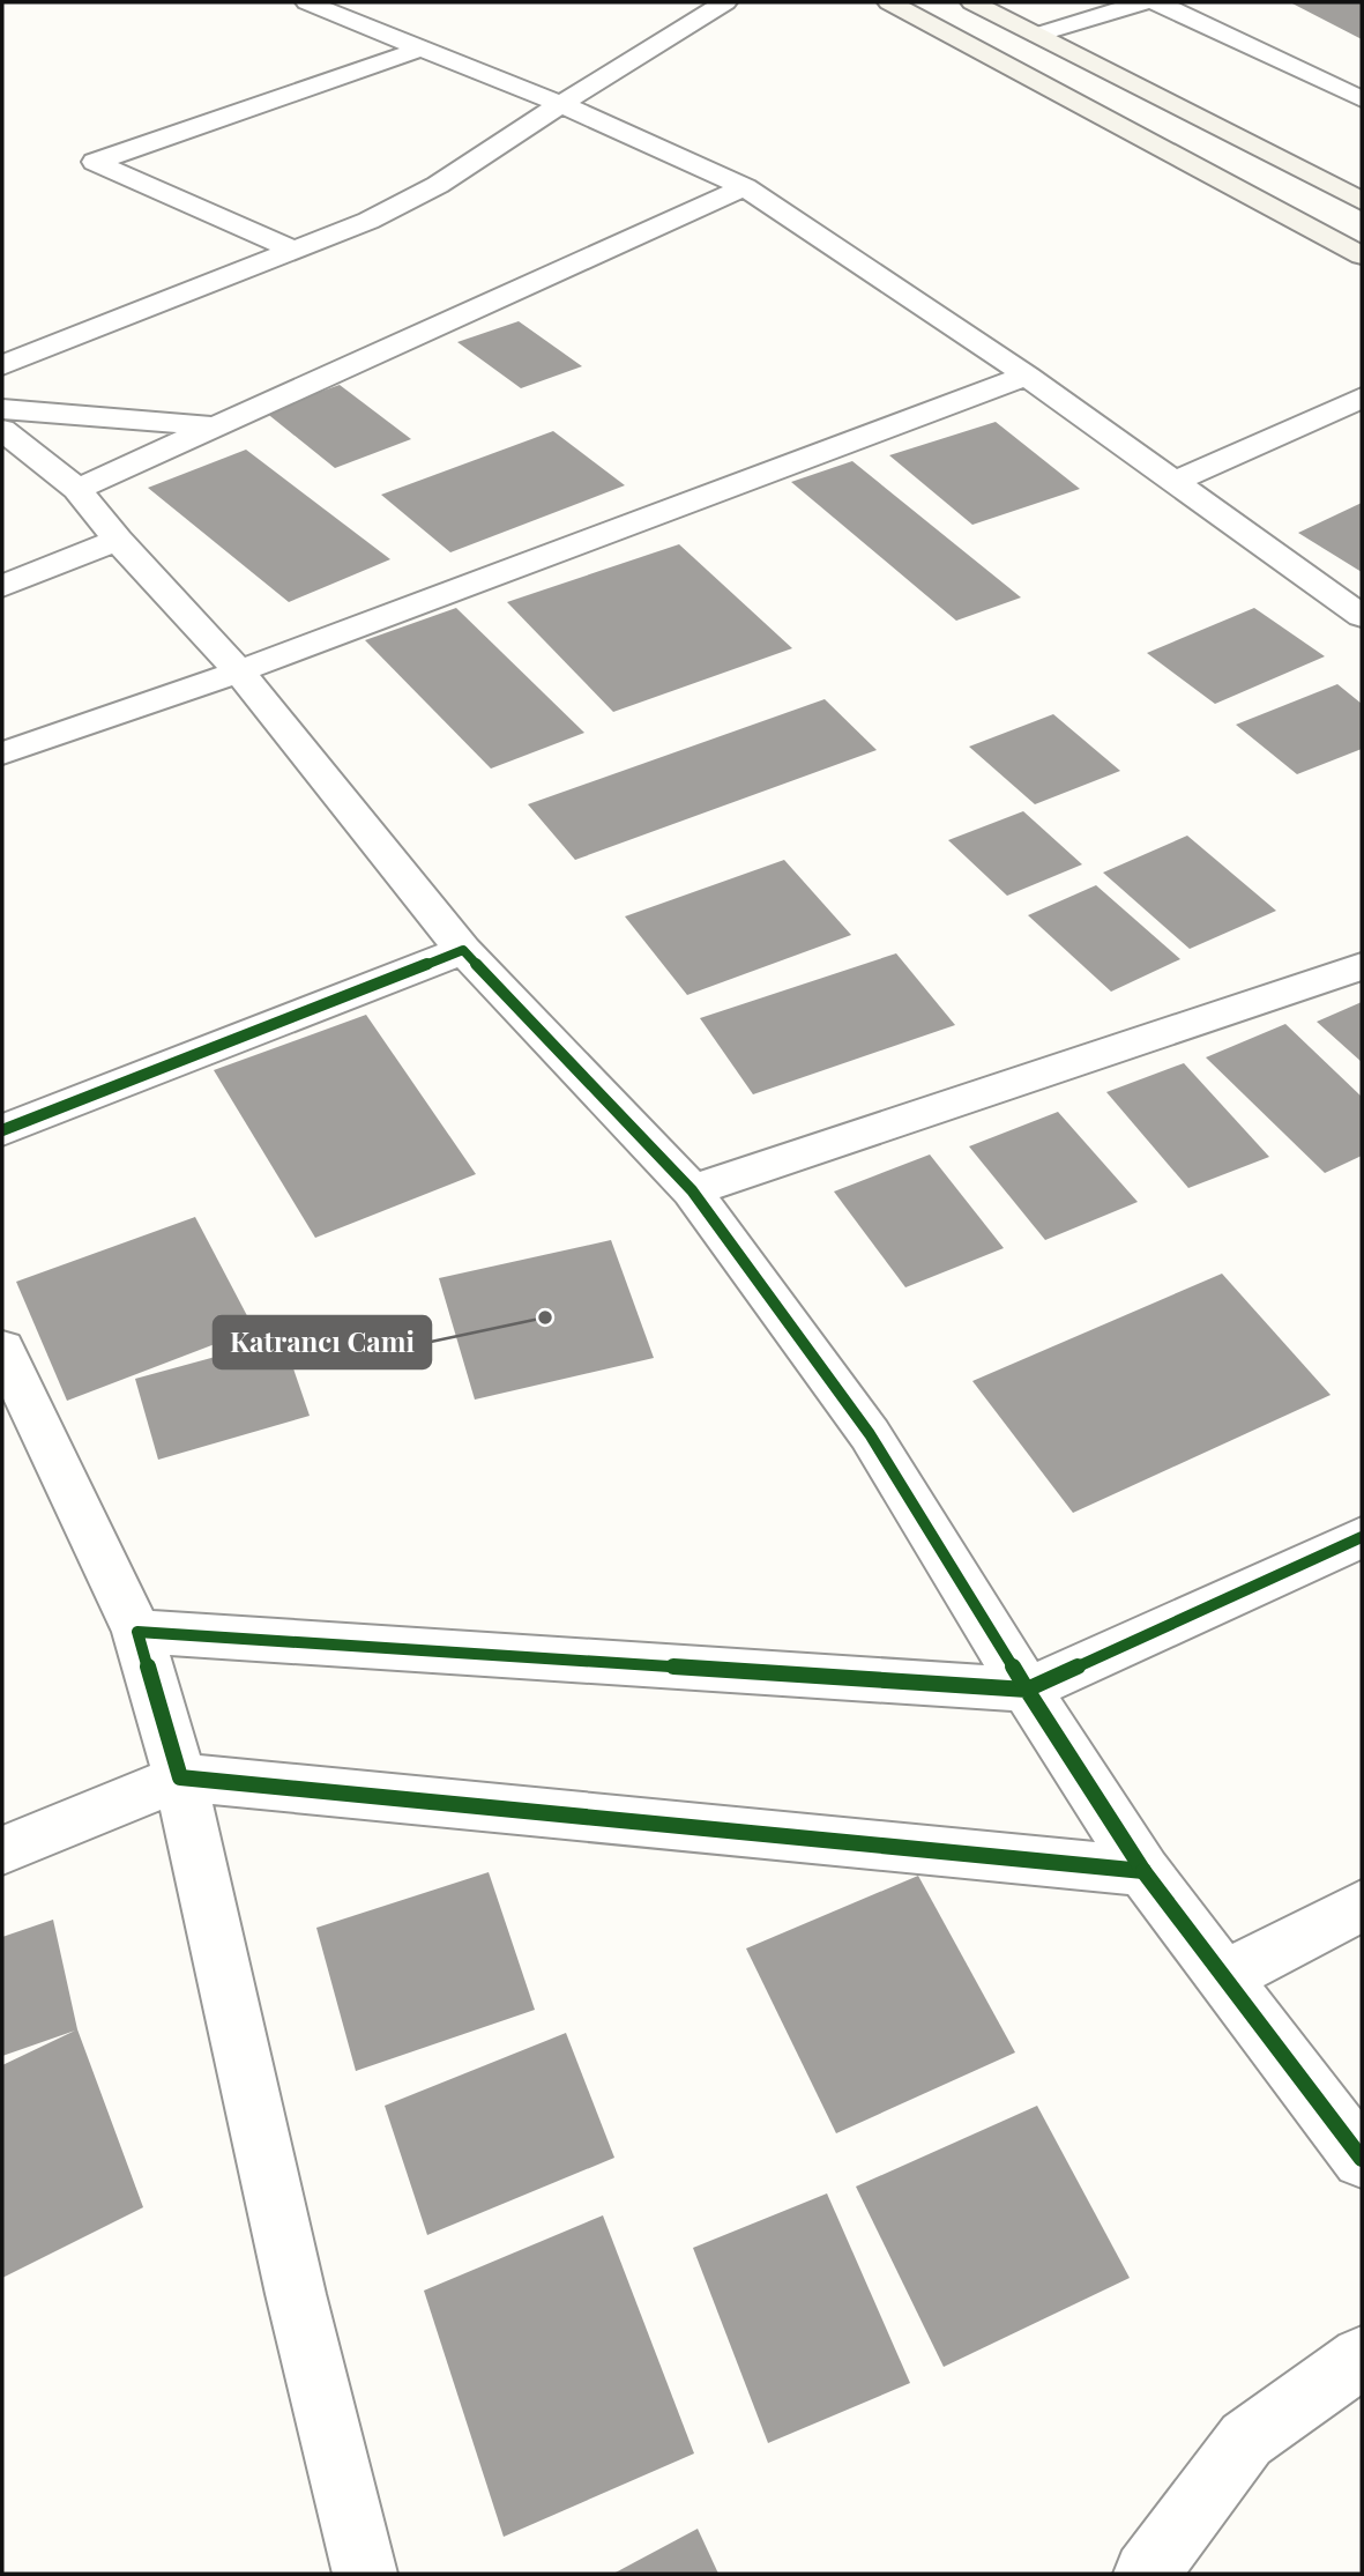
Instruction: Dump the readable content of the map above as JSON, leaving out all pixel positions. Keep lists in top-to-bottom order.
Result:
{
  "places": ["Katrancı Cami"]
}
